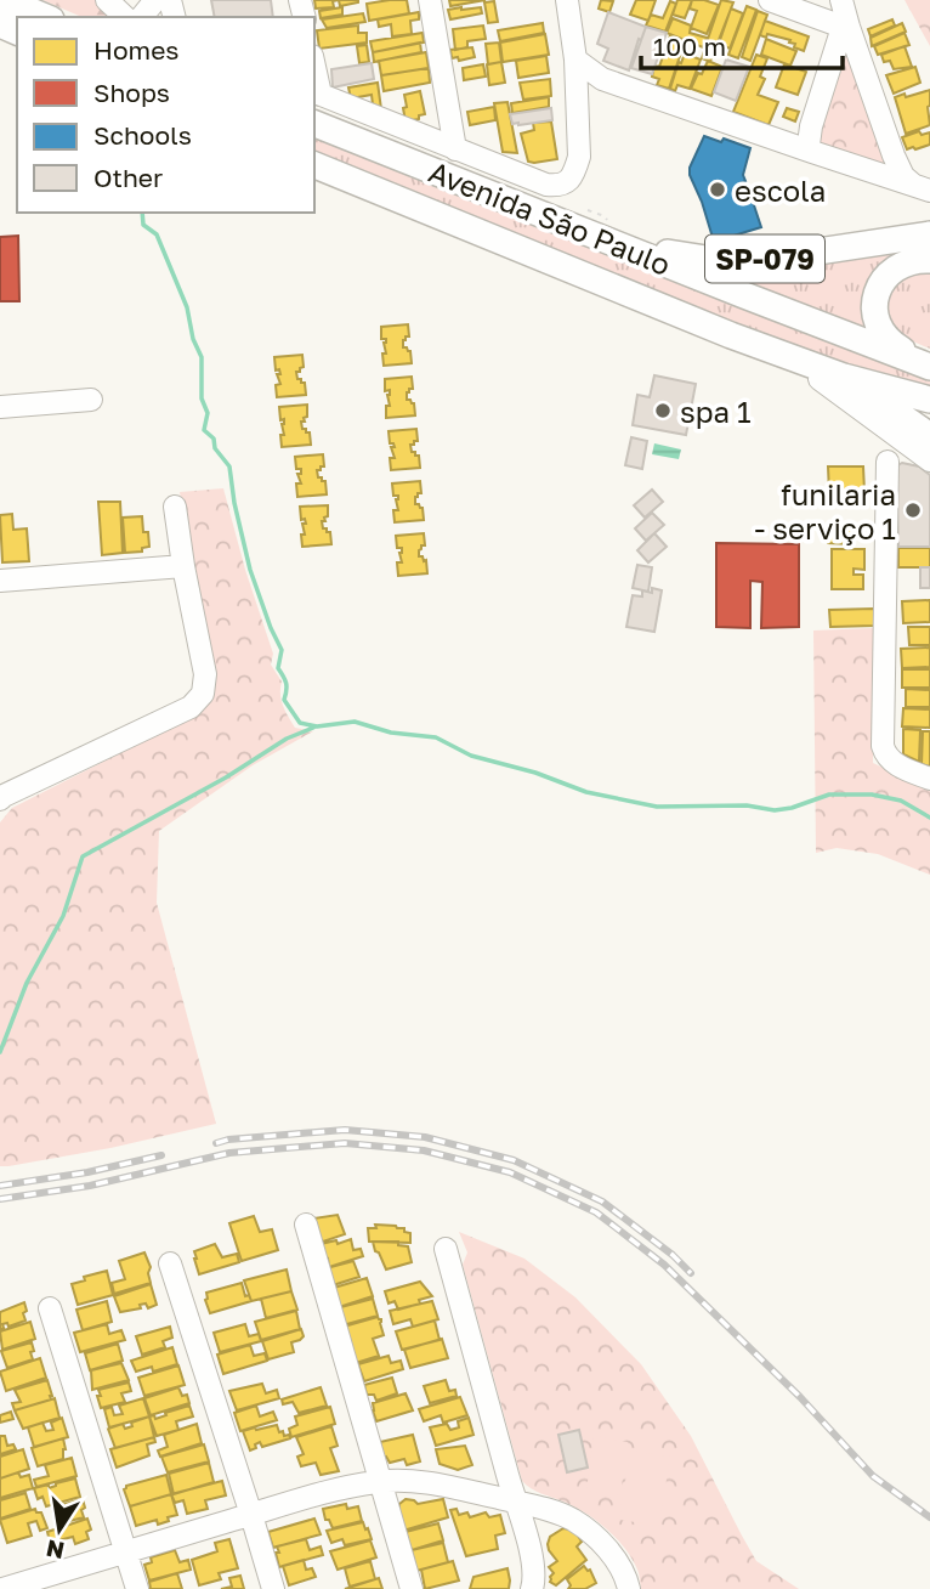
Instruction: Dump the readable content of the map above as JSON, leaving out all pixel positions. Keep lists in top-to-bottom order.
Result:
{
  "streets": {
    "main road": ["Avenida São Paulo", "SP-079"]
  },
  "crossings": [
    ["Avenida São Paulo", "SP-079"]
  ],
  "places": ["escola", "spa 1", "funilaria - serviço 1"],
  "legend": [
    "Homes",
    "Shops",
    "Schools",
    "Other"
  ],
  "scale_bar": "100 m",
  "north": "bottom"
}
